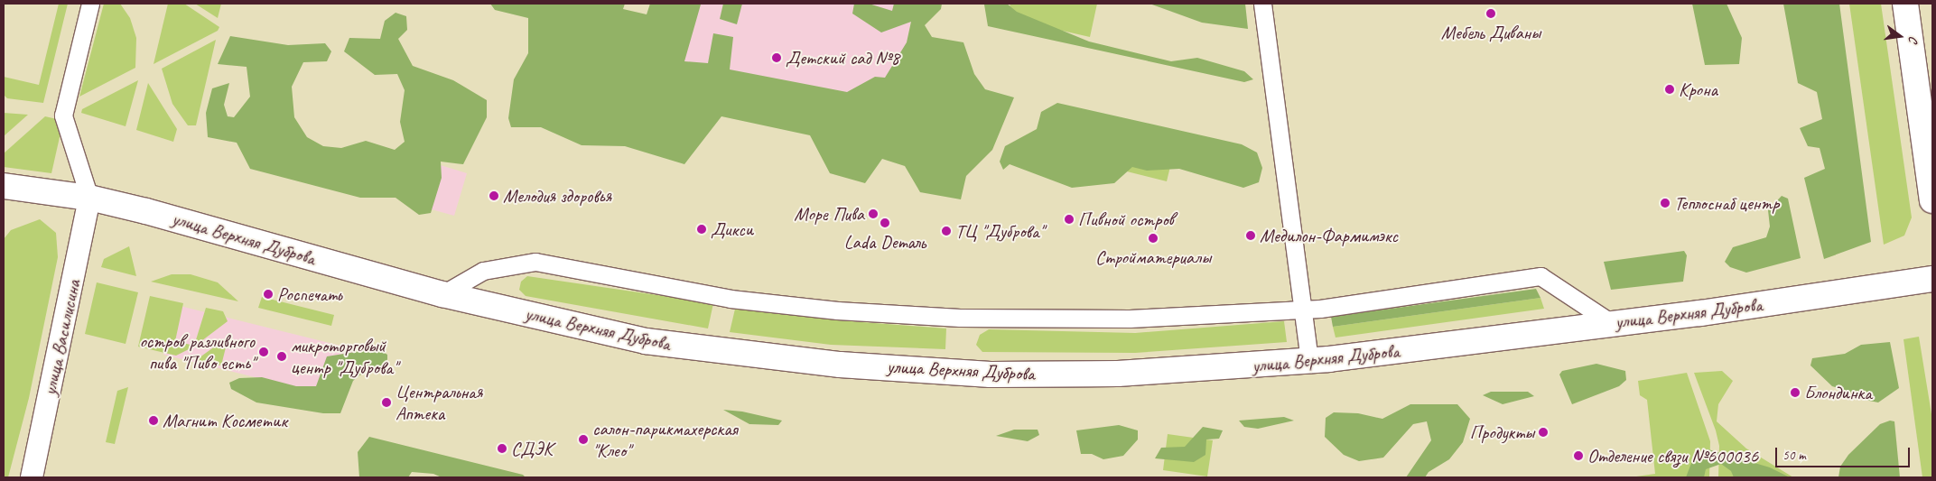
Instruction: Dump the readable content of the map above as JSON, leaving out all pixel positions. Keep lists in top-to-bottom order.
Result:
{
  "streets": {
    "main road": ["улица Верхняя Дуброва"],
    "street": ["улица Василисина"]
  },
  "crossings": [
    ["улица Верхняя Дуброва", "улица Василисина"]
  ],
  "places": [
    "Мебель Диваны",
    "Детский сад №8",
    "Крона",
    "Мелодия здоровья",
    "Теплоснаб центр",
    "Море Пива",
    "Пивной остров",
    "Lada Dеталь",
    "Дикси",
    "ТЦ \"Дуброва\"",
    "Медилон-Фармимэкс",
    "Стройматериалы",
    "Роспечать",
    "остров разливного пива \"Пиво есть\"",
    "микроторговый центр \"Дуброва\"",
    "Блондинка",
    "Центральная Аптека",
    "Магнит Косметик",
    "Продукты",
    "салон-парикмахерская \"Клео\"",
    "СДЭК",
    "Отделение связи №600036"
  ],
  "scale_bar": "50 m",
  "north": "right"
}
